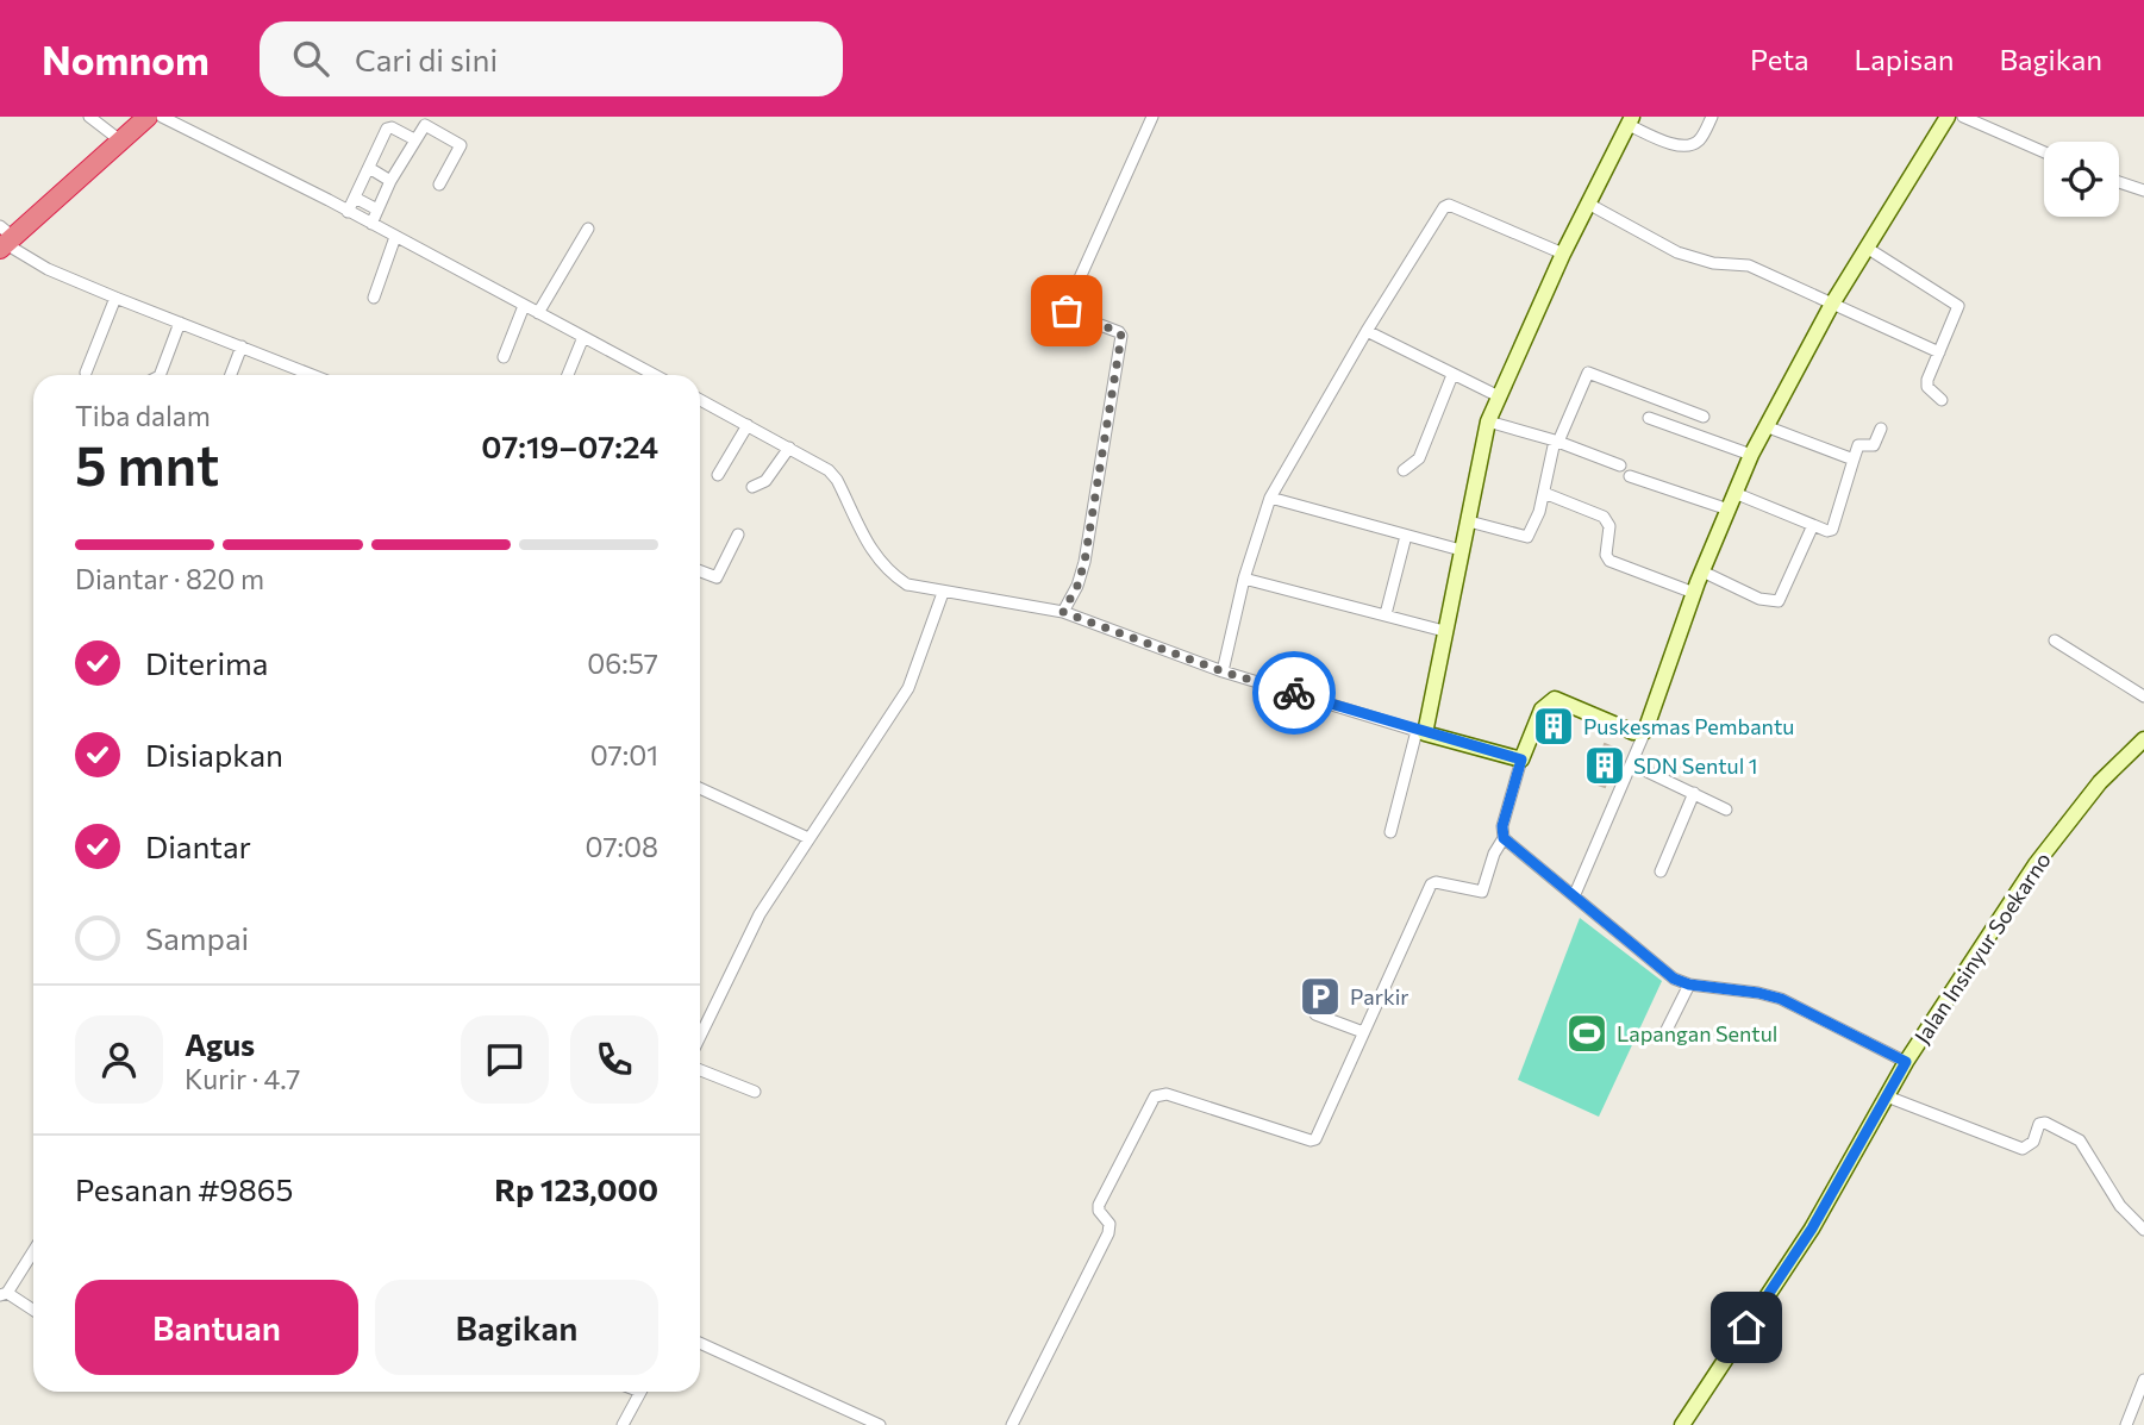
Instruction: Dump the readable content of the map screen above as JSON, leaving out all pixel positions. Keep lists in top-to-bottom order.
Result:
{
  "streets": {
    "street": ["Jalan Insinyur Soekarno"]
  },
  "places": {
    "building": ["Puskesmas Pembantu", "SDN Sentul 1"],
    "parking": ["Parkir"],
    "sports": ["Lapangan Sentul"]
  },
  "page": {
    "header": "Nomnom",
    "search": "Cari di sini",
    "nav": ["Peta", "Lapisan", "Bagikan"],
    "heading": ["5 mnt", "Tiba dalam", "07:19–07:24"],
    "panel": [
      "Agus",
      "Kurir · 4.7",
      "Pesanan #9865",
      "Rp 123,000"
    ],
    "bar": "Diantar · 820 m",
    "list": [
      ["Diterima", "06:57"],
      ["Disiapkan", "07:01"],
      ["Diantar", "07:08"],
      "Sampai"
    ],
    "buttons": ["Bantuan", "Bagikan"]
  }
}
